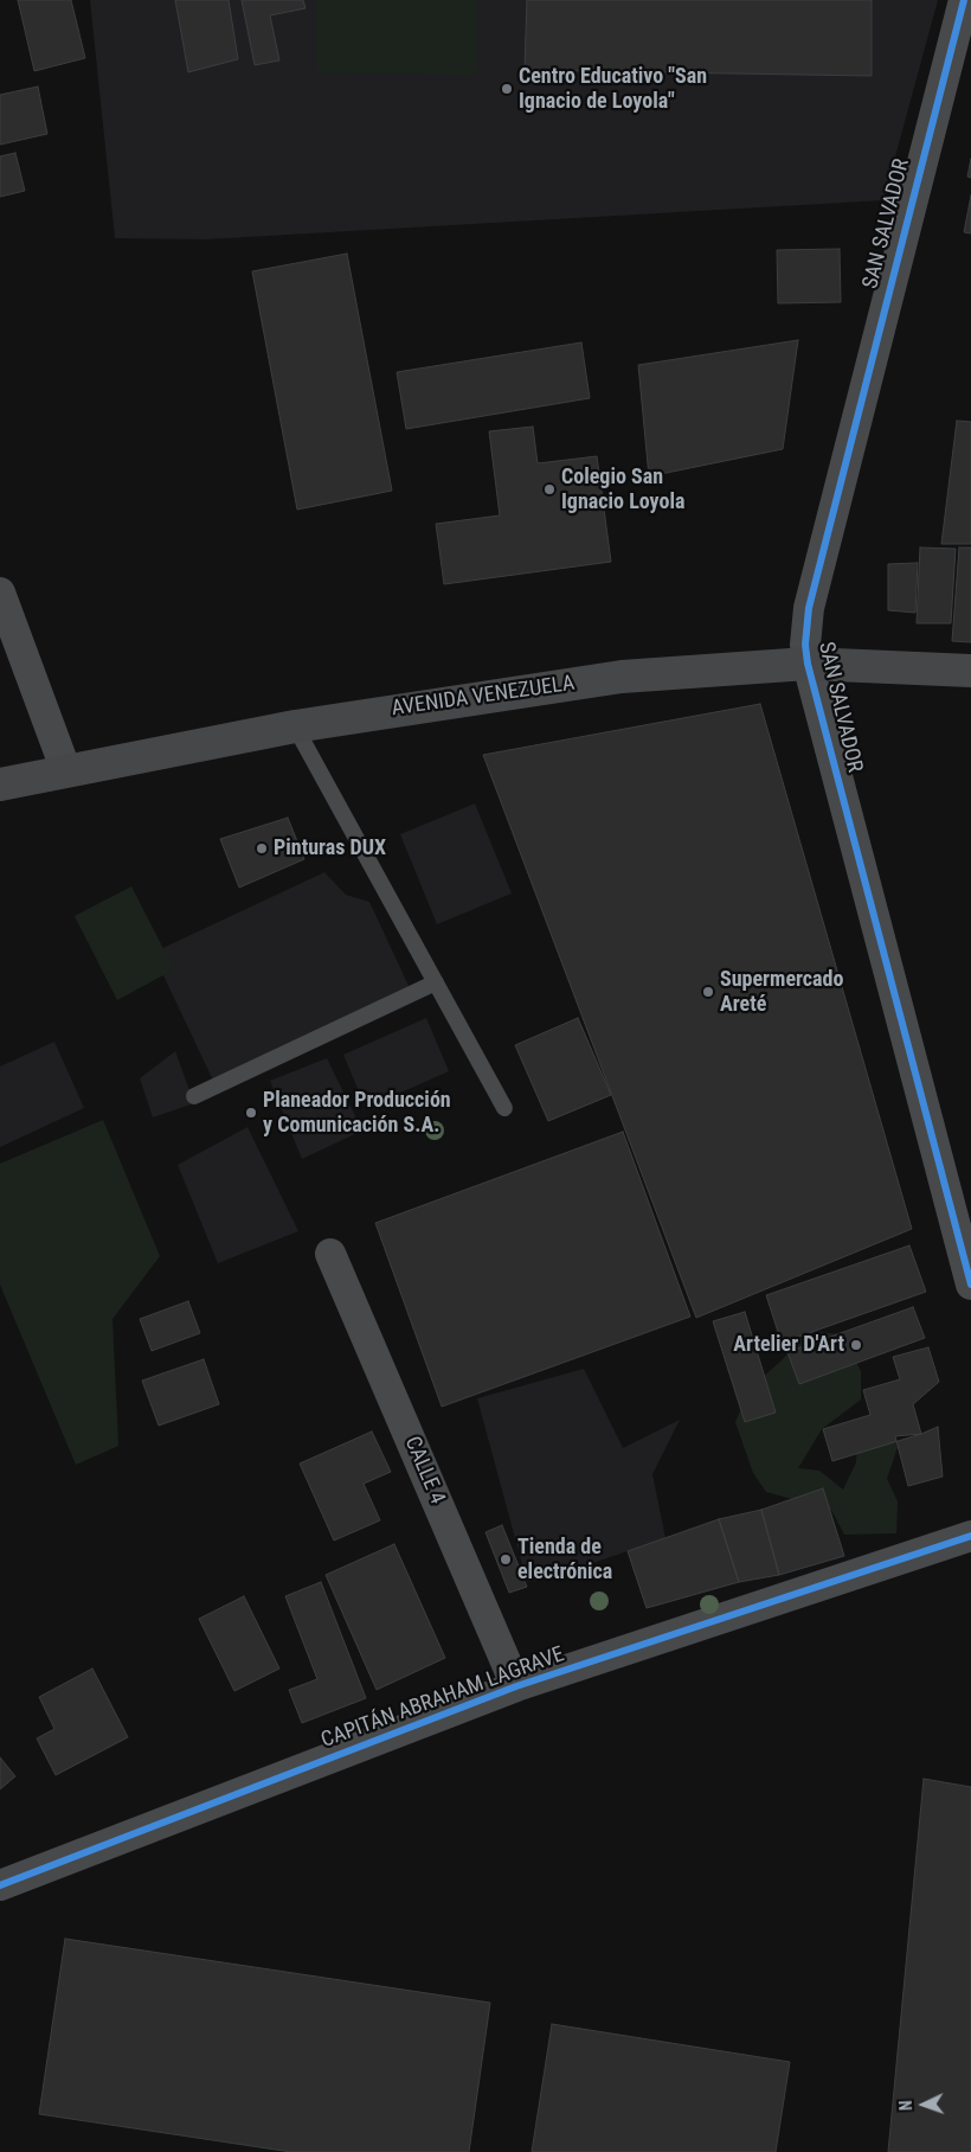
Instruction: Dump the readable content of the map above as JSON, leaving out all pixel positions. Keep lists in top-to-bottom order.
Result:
{
  "streets": {
    "main road": ["AVENIDA VENEZUELA"],
    "street": ["SAN SALVADOR", "CALLE 4", "CAPITÁN ABRAHAM LAGRAVE"]
  },
  "crossings": [
    ["SAN SALVADOR", "AVENIDA VENEZUELA"],
    ["CALLE 4", "CAPITÁN ABRAHAM LAGRAVE"]
  ],
  "places": [
    "Centro Educativo \"San Ignacio de Loyola\"",
    "Colegio San Ignacio Loyola",
    "Pinturas DUX",
    "Supermercado Areté",
    "Planeador Producción y Comunicación S.A.",
    "Artelier D'Art",
    "Tienda de electrónica"
  ],
  "north": "left"
}
